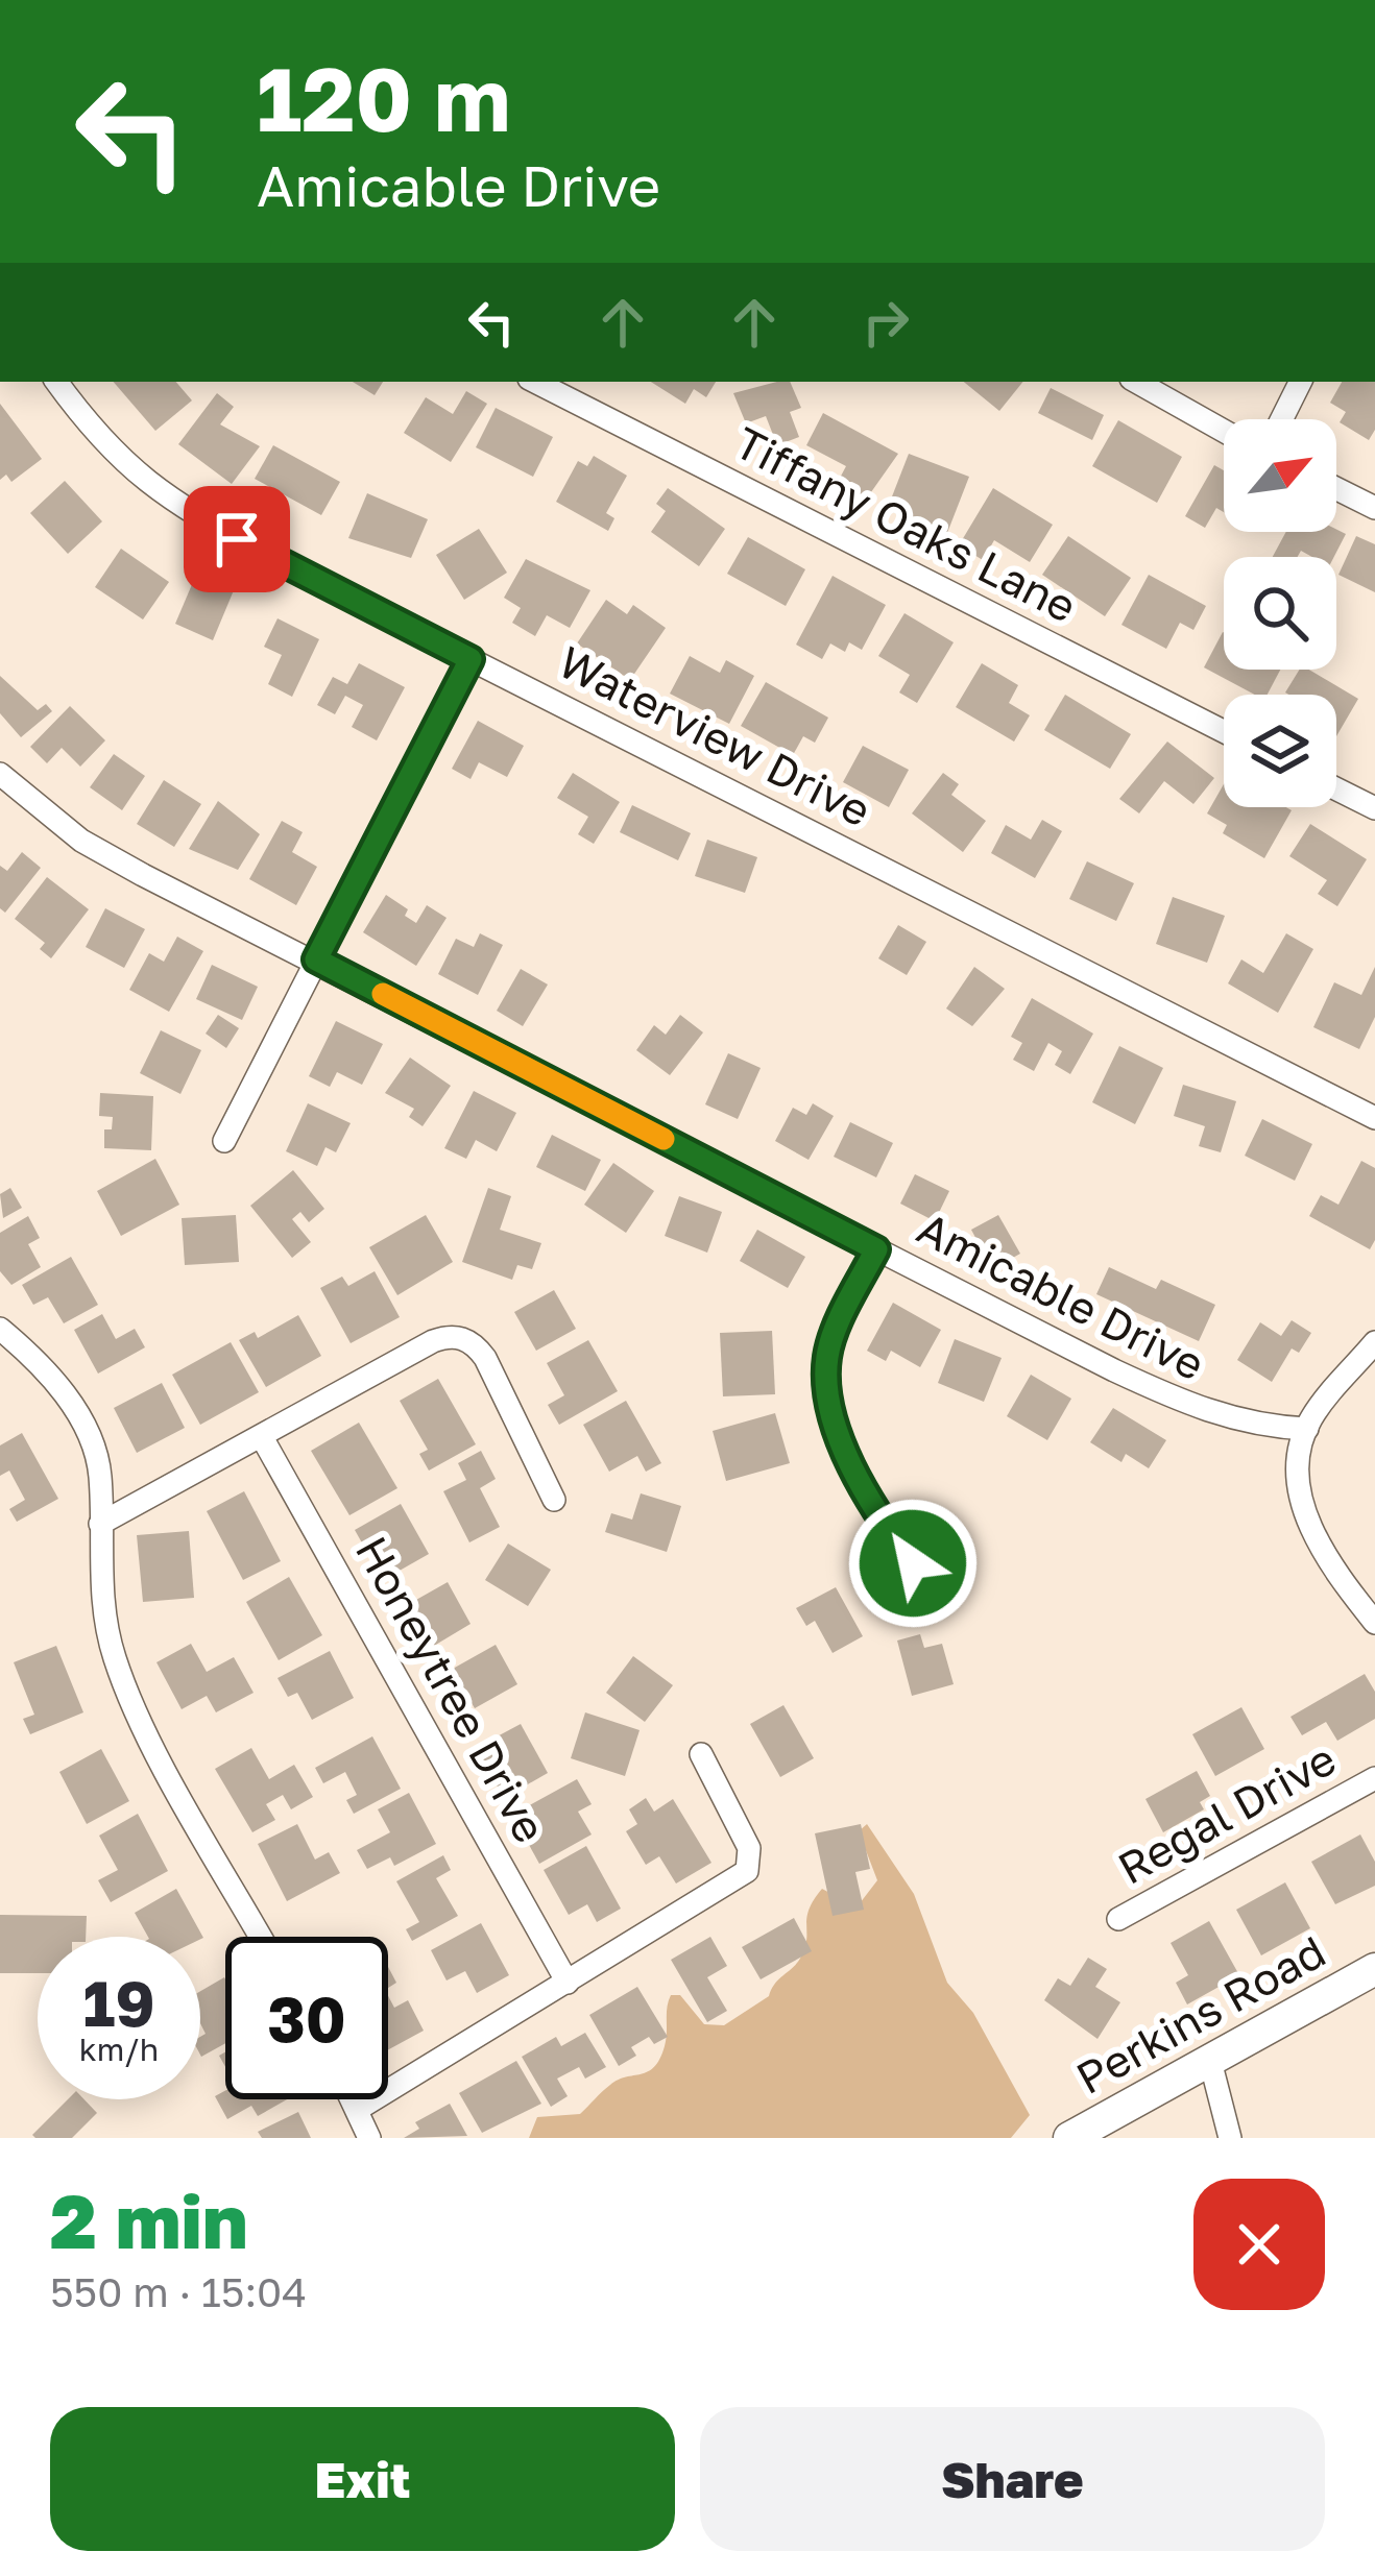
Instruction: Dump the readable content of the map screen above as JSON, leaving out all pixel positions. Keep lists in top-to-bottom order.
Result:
{
  "streets": {
    "main road": ["Perkins Road"],
    "street": [
      "Tiffany Oaks Lane",
      "Waterview Drive",
      "Amicable Drive",
      "Honeytree Drive",
      "Regal Drive"
    ]
  },
  "north": "top right",
  "page": {
    "turn": ["120 m", "Amicable Drive"],
    "speed": "19 km/h",
    "limit": "30",
    "heading": ["2 min", "550 m · 15:04"],
    "buttons": ["Exit", "Share"]
  }
}
